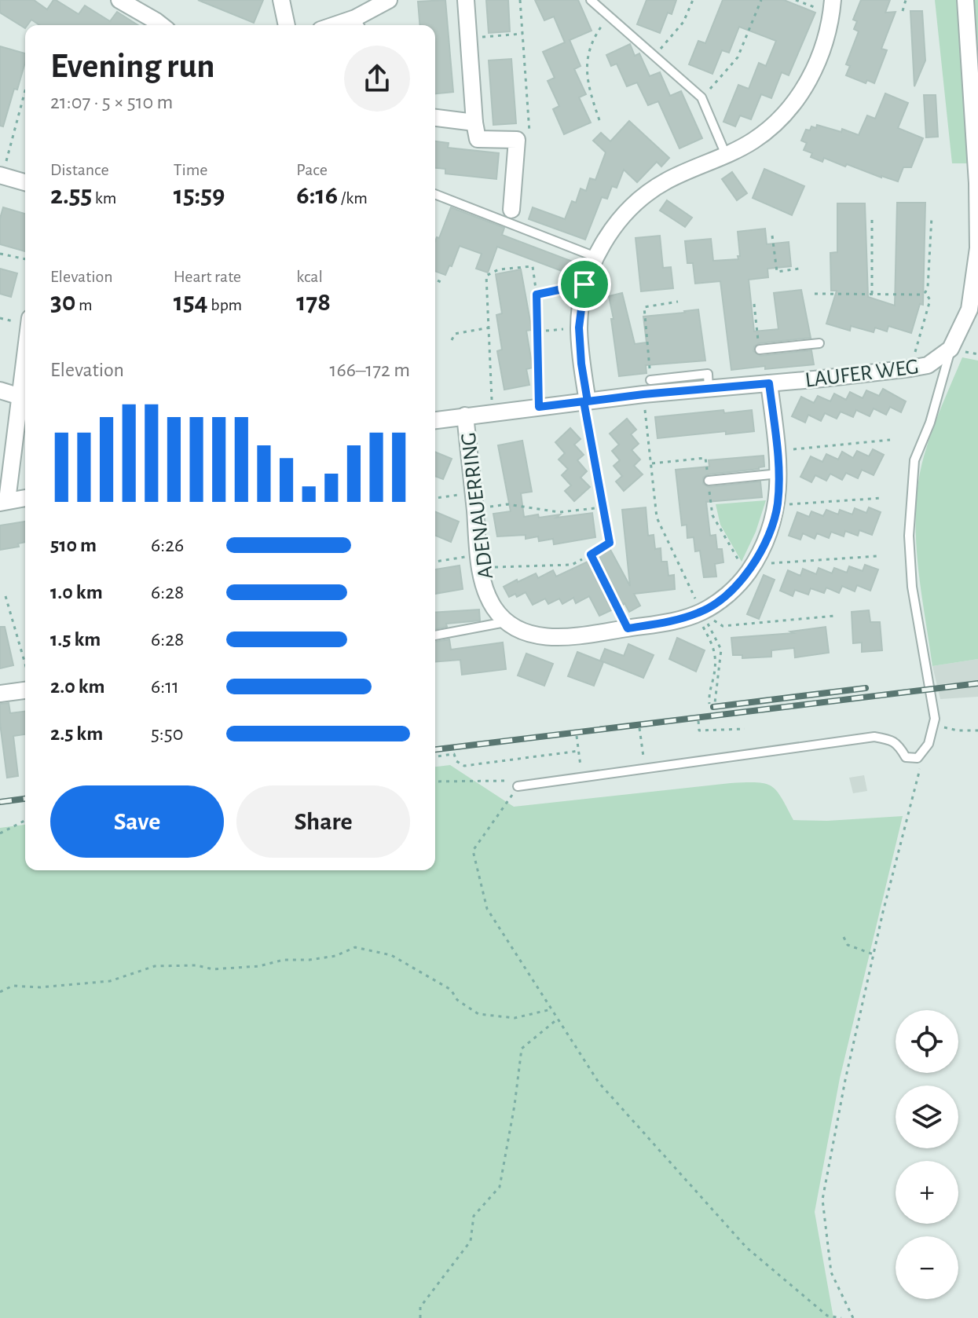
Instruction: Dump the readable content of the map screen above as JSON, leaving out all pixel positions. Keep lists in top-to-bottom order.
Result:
{
  "streets": {
    "street": ["LAUFER WEG", "ADENAUERRING"]
  },
  "crossings": [
    ["LAUFER WEG", "ADENAUERRING"]
  ],
  "page": {
    "heading": ["Evening run", "21:07 · 5 × 510 m"],
    "stats": [
      ["Distance", "2.55 km"],
      ["Time", "15:59"],
      ["Pace", "6:16 /km"],
      ["Elevation", "30 m"],
      ["Heart rate", "154 bpm"],
      ["kcal", "178"]
    ],
    "chart": ["Elevation", "166–172 m"],
    "list": [
      {
        "name": "510 m",
        "note": "6:26"
      },
      {
        "name": "1.0 km",
        "note": "6:28"
      },
      {
        "name": "1.5 km",
        "note": "6:28"
      },
      {
        "name": "2.0 km",
        "note": "6:11"
      },
      {
        "name": "2.5 km",
        "note": "5:50"
      }
    ],
    "buttons": ["Save", "Share"],
    "map_buttons": ["+", "−"]
  }
}
